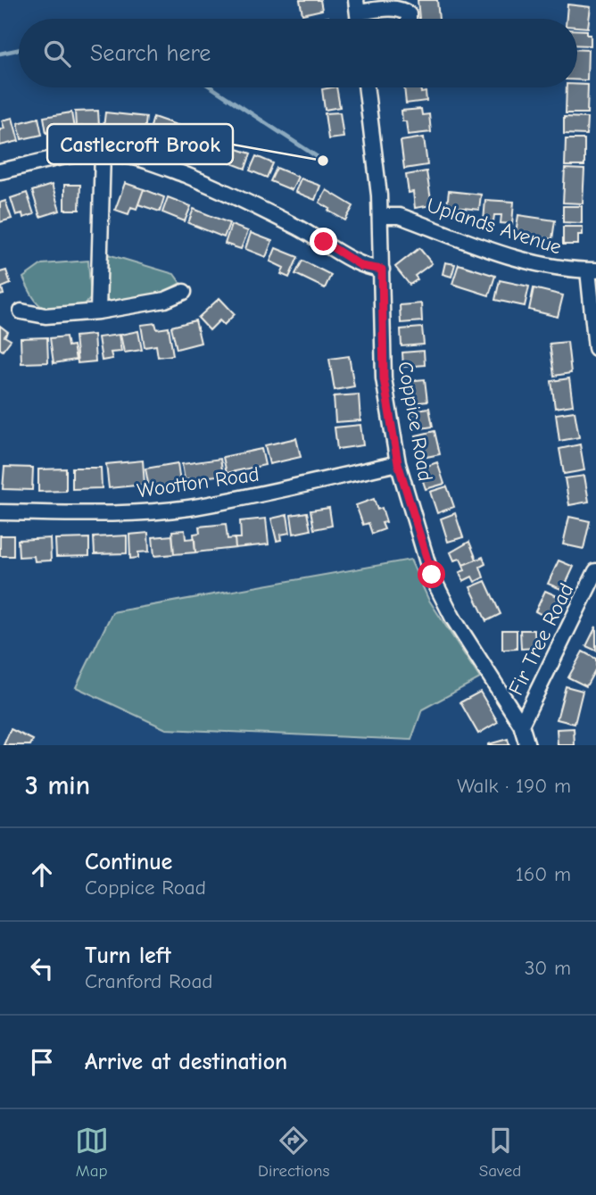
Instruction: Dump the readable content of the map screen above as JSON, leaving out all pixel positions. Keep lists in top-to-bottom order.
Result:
{
  "streets": {
    "street": [
      "Uplands Avenue",
      "Coppice Road",
      "Wootton Road",
      "Fir Tree Road"
    ]
  },
  "crossings": [
    ["Uplands Avenue", "Coppice Road"],
    ["Coppice Road", "Wootton Road"],
    ["Coppice Road", "Fir Tree Road"]
  ],
  "places": ["Castlecroft Brook"],
  "page": {
    "search": "Search here",
    "heading": ["3 min", "Walk · 190 m"],
    "list": [
      ["Continue", "Coppice Road", "160 m"],
      ["Turn left", "Cranford Road", "30 m"],
      "Arrive at destination"
    ],
    "nav": ["Map", "Directions", "Saved"]
  }
}
